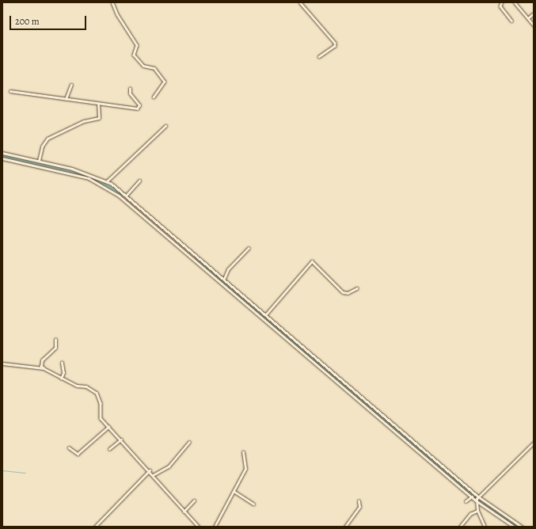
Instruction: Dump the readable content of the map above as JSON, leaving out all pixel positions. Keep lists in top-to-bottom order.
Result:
{
  "scale_bar": "200 m"
}
